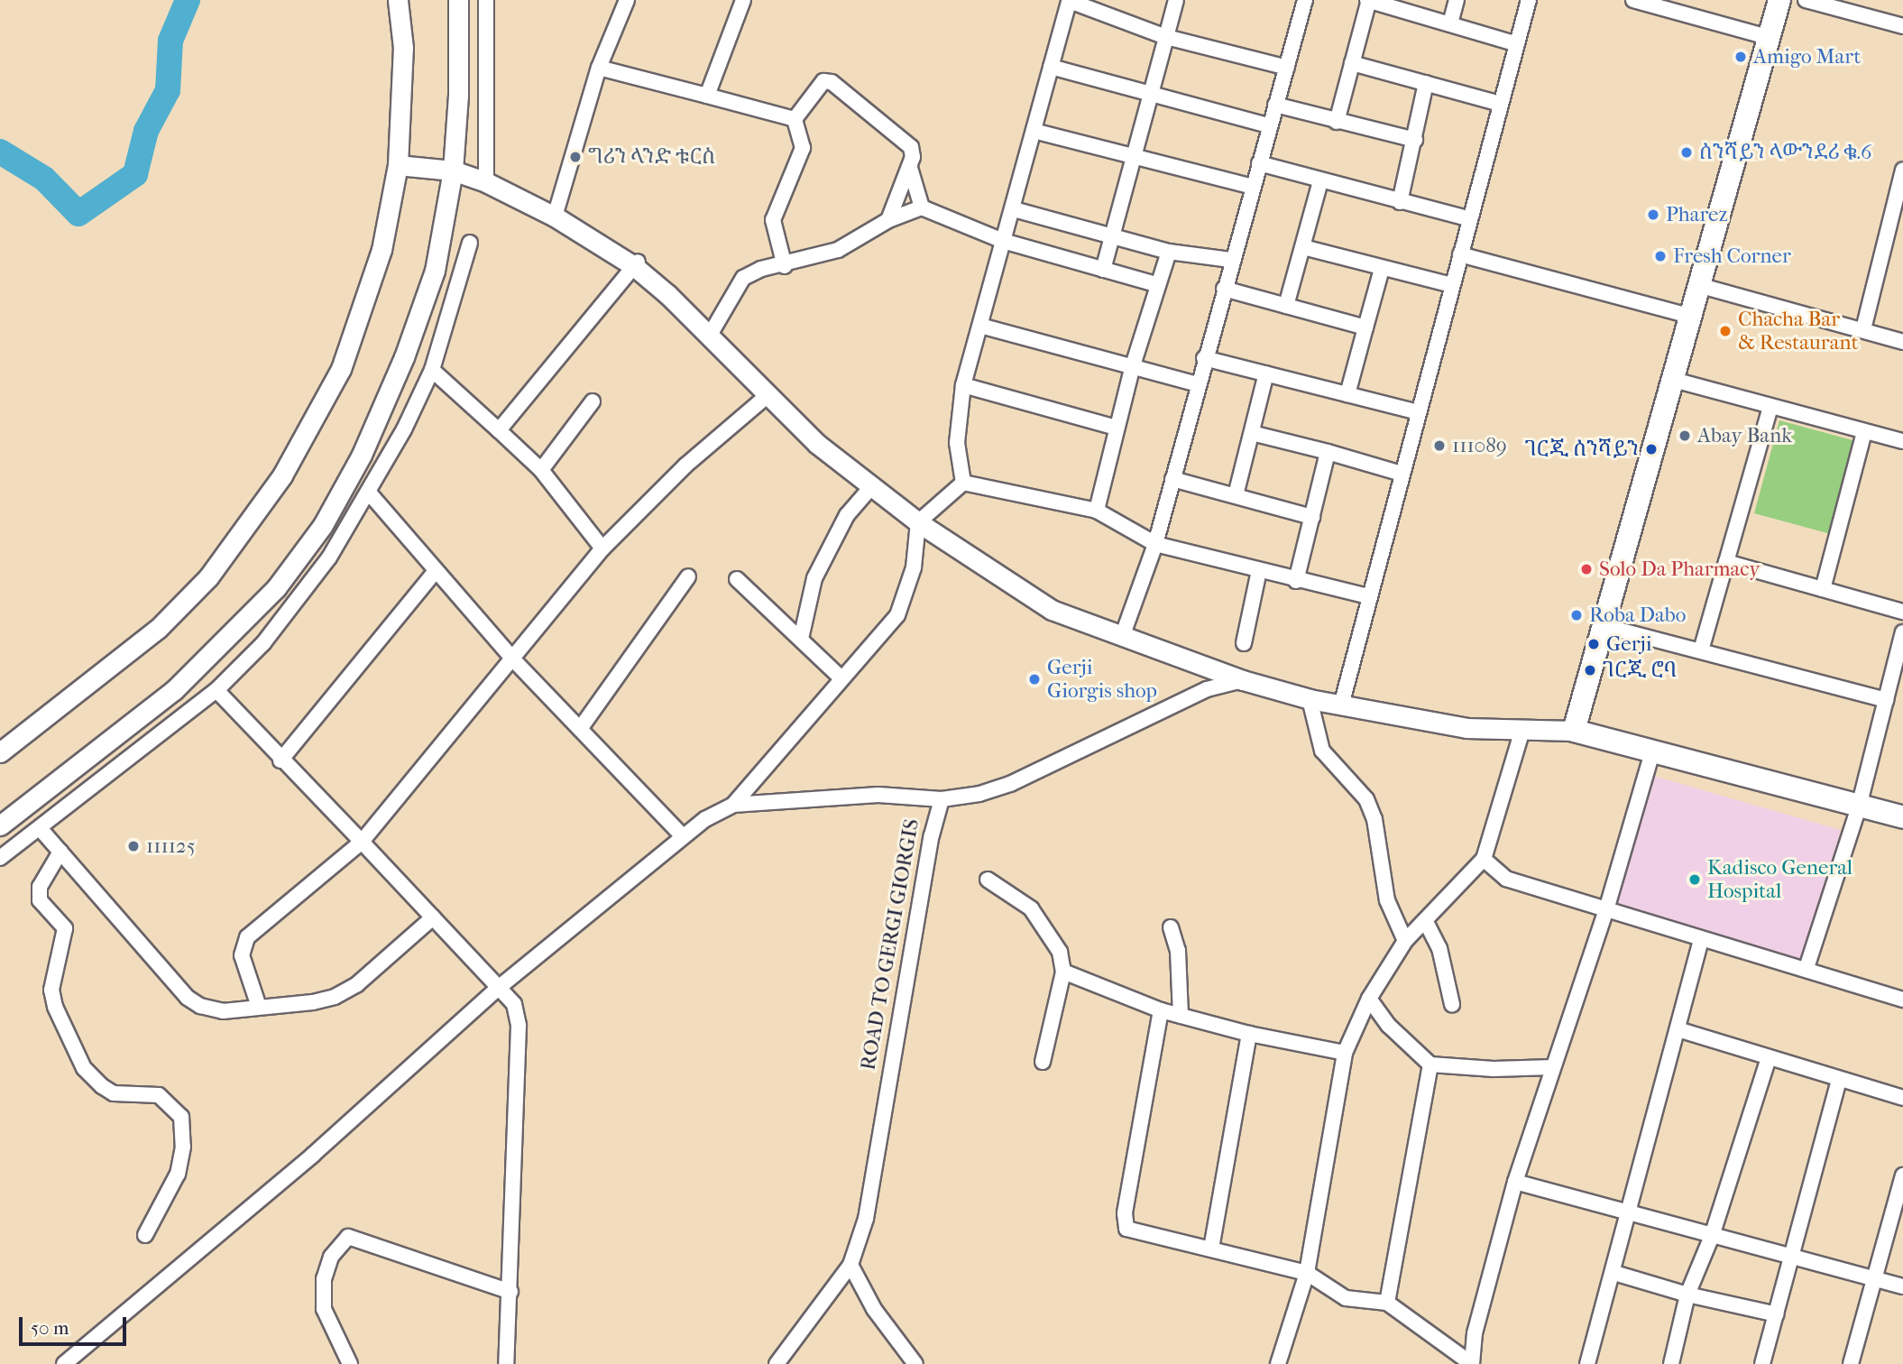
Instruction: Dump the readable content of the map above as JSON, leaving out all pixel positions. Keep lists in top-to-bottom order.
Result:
{
  "streets": {
    "main road": ["ROAD TO GERGI GIORGIS"]
  },
  "places": [
    "Amigo Mart",
    "ሰንሻይን ላውንደሪ ቁ.6",
    "ግሪን ላንድ ቱርስ",
    "Pharez",
    "Fresh Corner",
    "Chacha Bar & Restaurant",
    "Abay Bank",
    "111089",
    "ገርጂ ሰንሻይን",
    "Solo Da Pharmacy",
    "Roba Dabo",
    "Gerji",
    "ገርጂ ሮባ",
    "Gerji Giorgis shop",
    "111125",
    "Kadisco General Hospital"
  ],
  "scale_bar": "50 m"
}
